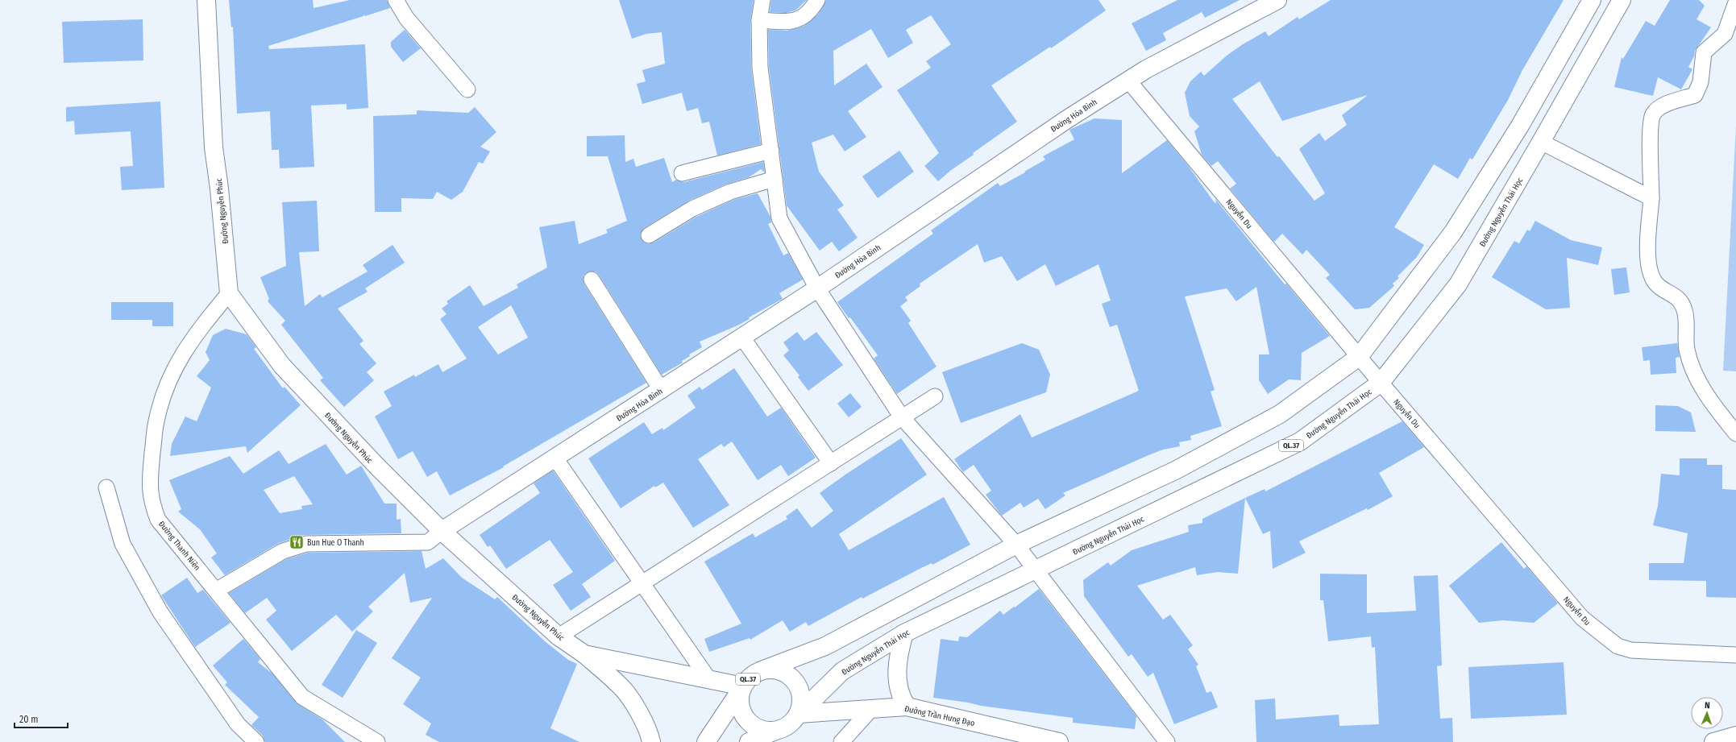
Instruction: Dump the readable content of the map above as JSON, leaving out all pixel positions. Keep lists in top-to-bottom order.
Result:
{
  "streets": {
    "main road": [
      "Đường Hòa Bình",
      "Đường Nguyễn Phúc",
      "Đường Nguyễn Thái Học",
      "QL.37",
      "Đường Trần Hưng Đạo"
    ],
    "street": ["Nguyễn Du", "Đường Thanh Niên"]
  },
  "crossings": [
    ["Đường Hòa Bình", "Đường Nguyễn Phúc"],
    ["Đường Hòa Bình", "Nguyễn Du"],
    ["Đường Nguyễn Phúc", "Đường Nguyễn Thái Học"],
    ["Đường Nguyễn Phúc", "QL.37"],
    ["Đường Nguyễn Phúc", "Đường Thanh Niên"],
    ["Đường Nguyễn Phúc", "Đường Trần Hưng Đạo"],
    ["Đường Nguyễn Thái Học", "Nguyễn Du"],
    ["Đường Nguyễn Thái Học", "QL.37"],
    ["Đường Nguyễn Thái Học", "Đường Trần Hưng Đạo"],
    ["Nguyễn Du", "QL.37"],
    ["QL.37", "Đường Trần Hưng Đạo"]
  ],
  "places": {
    "restaurant": ["Bun Hue O Thanh"]
  },
  "scale_bar": "20 m",
  "north": "top"
}
